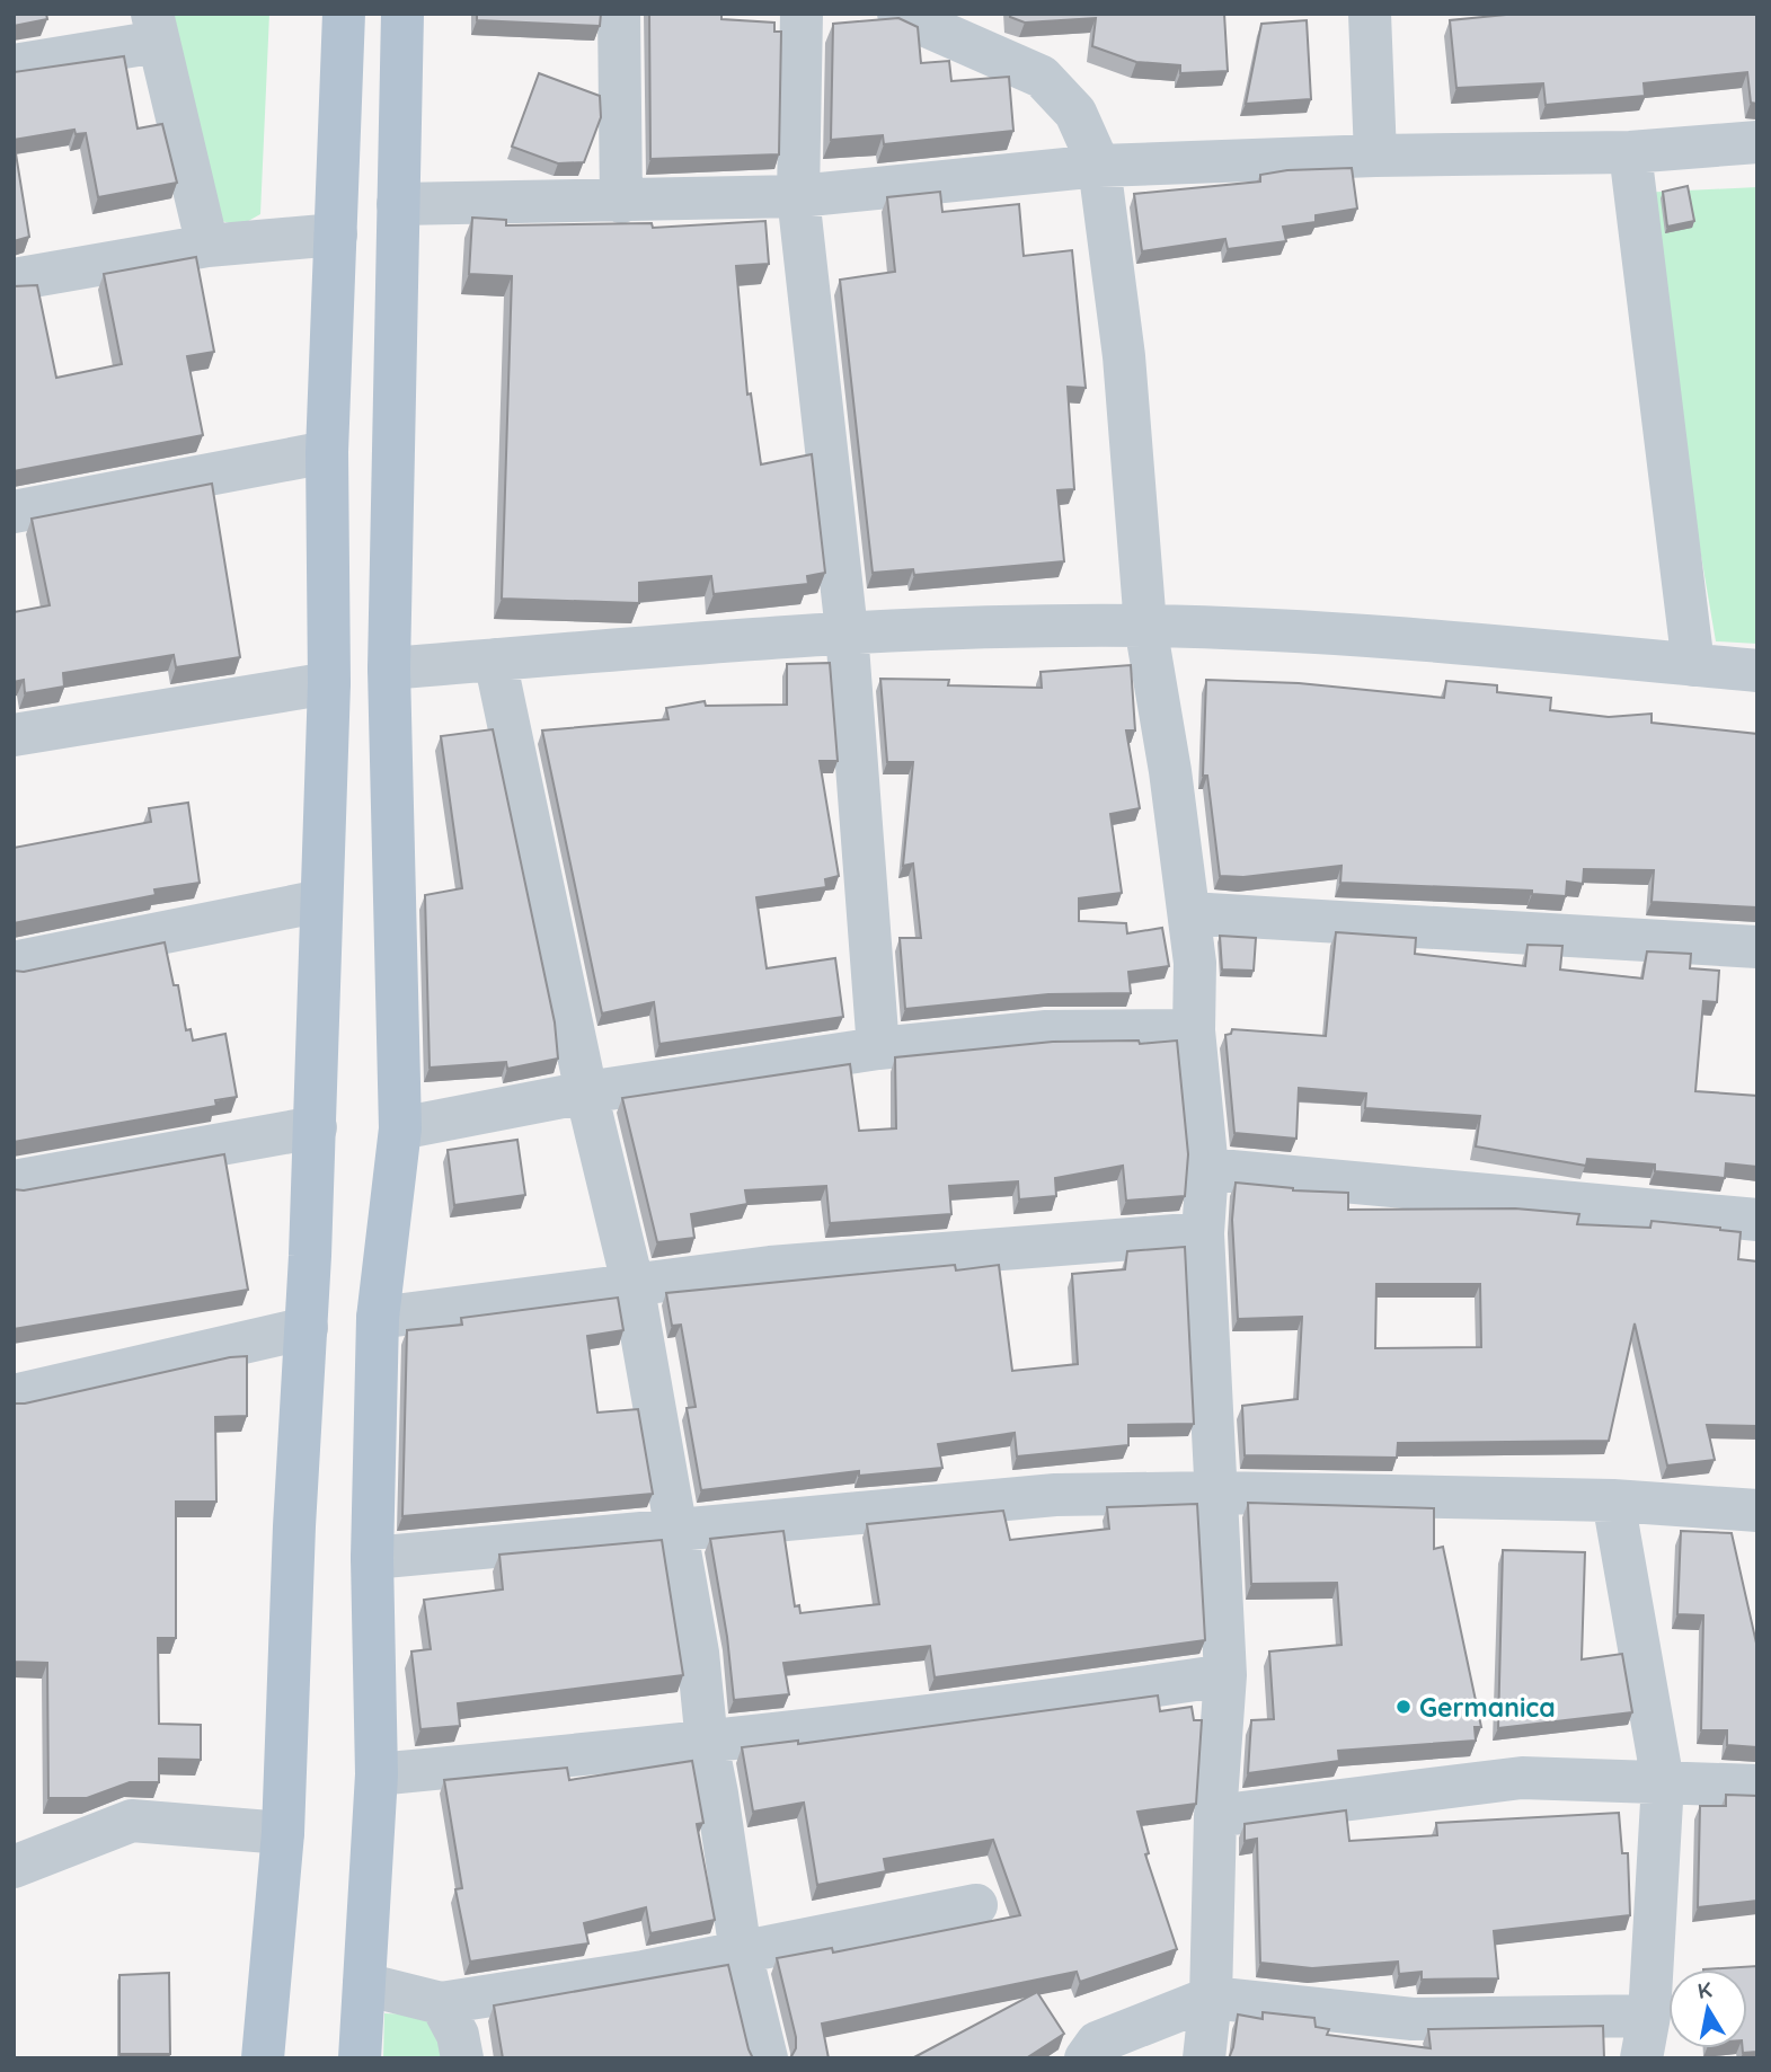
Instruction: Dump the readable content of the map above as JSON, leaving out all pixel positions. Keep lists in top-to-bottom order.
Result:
{
  "places": ["Germanica"],
  "north": "top"
}
